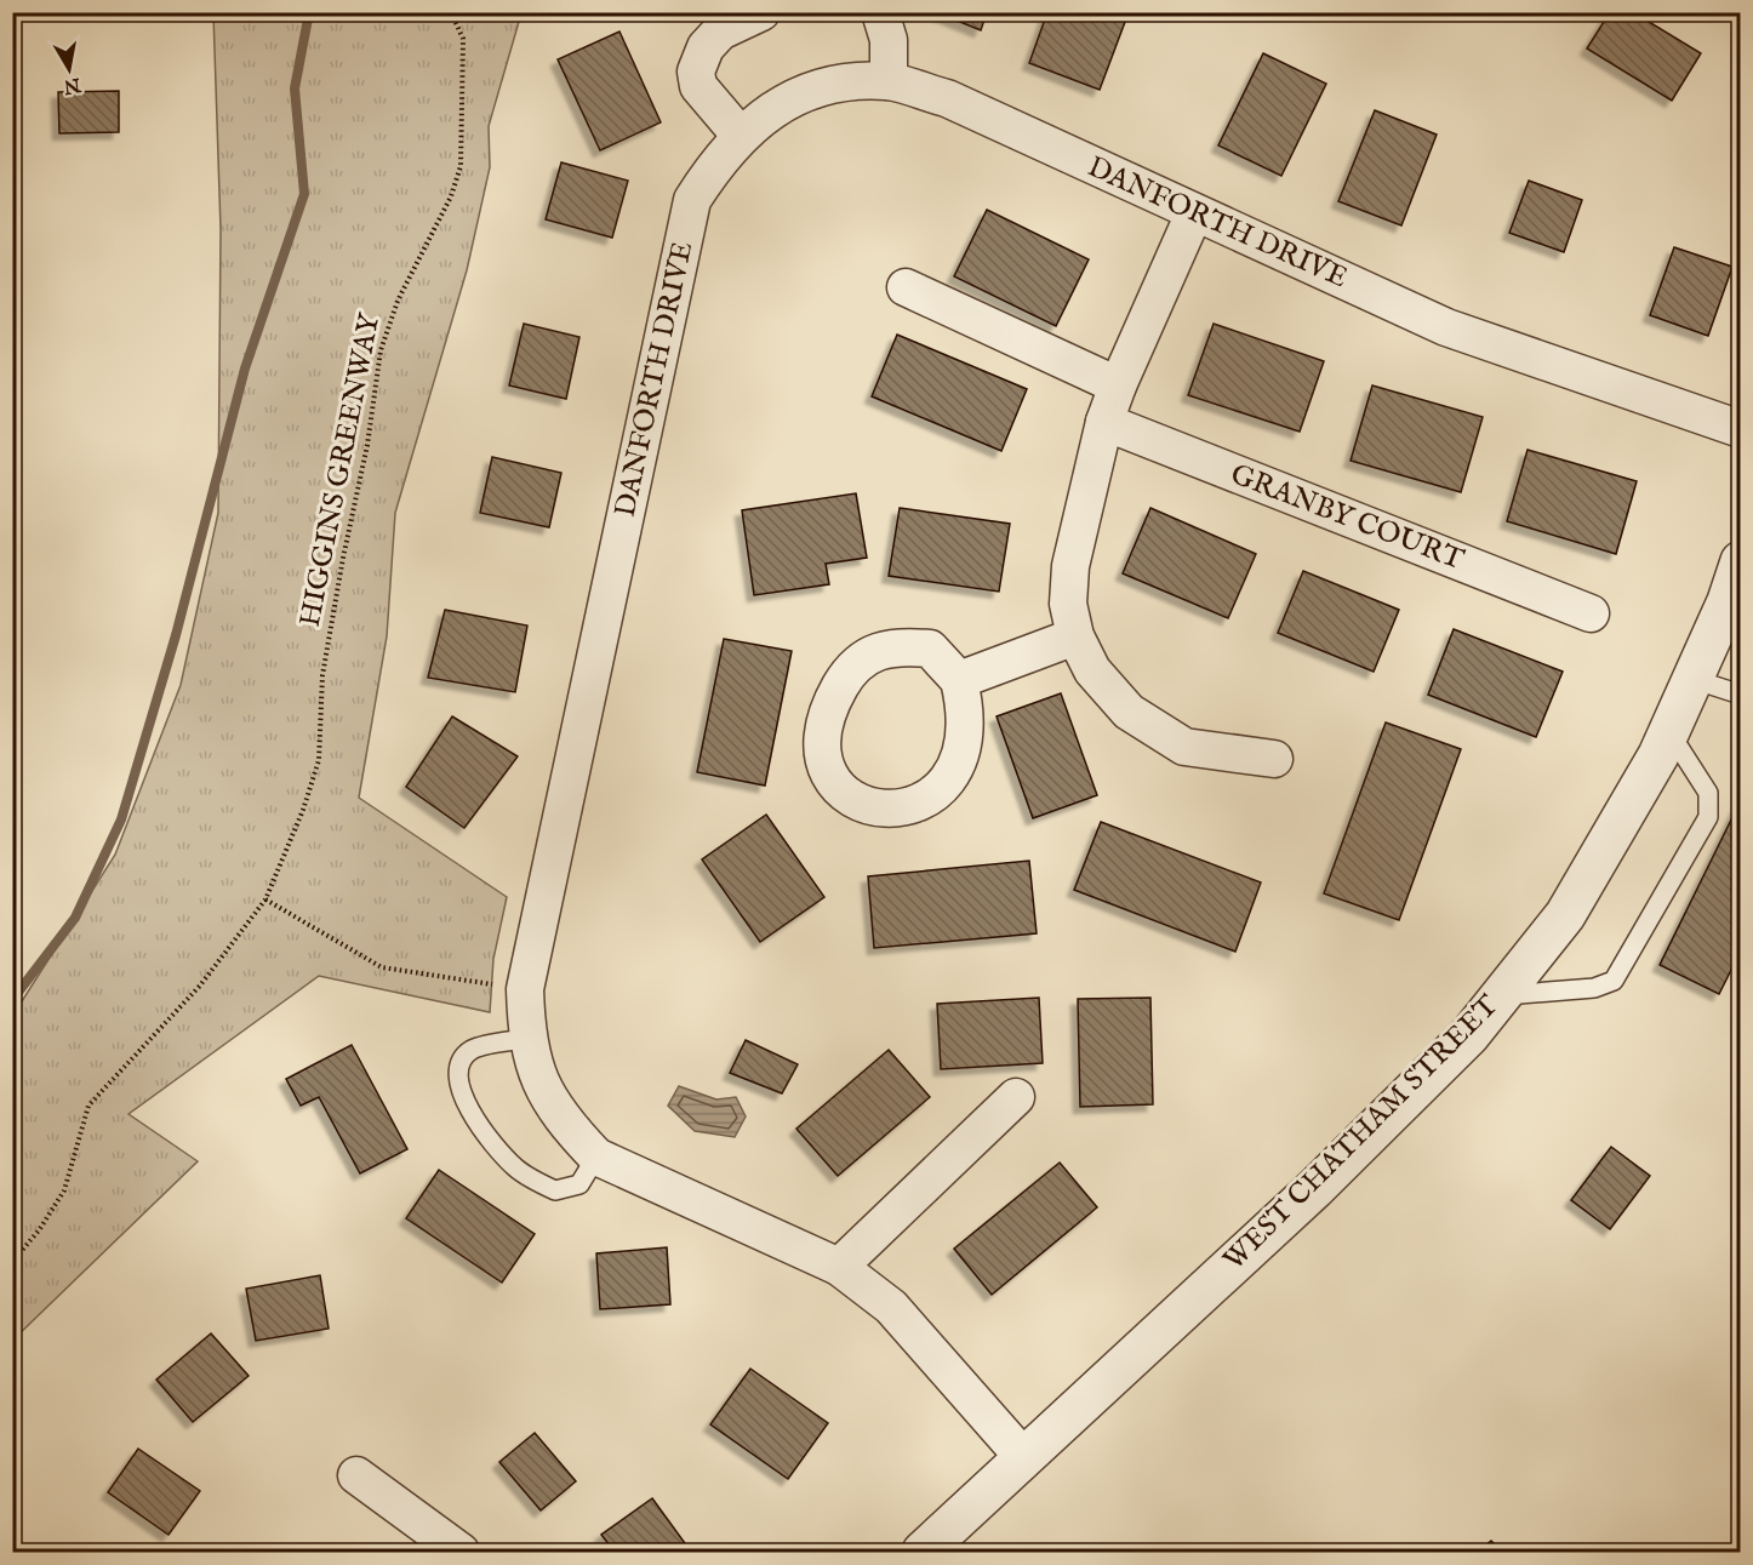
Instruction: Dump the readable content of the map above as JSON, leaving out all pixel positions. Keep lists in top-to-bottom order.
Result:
{
  "streets": {
    "street": ["DANFORTH DRIVE", "GRANBY COURT", "WEST CHATHAM STREET"],
    "path": ["HIGGINS GREENWAY"]
  },
  "crossings": [
    ["DANFORTH DRIVE", "WEST CHATHAM STREET"]
  ],
  "north": "bottom"
}
